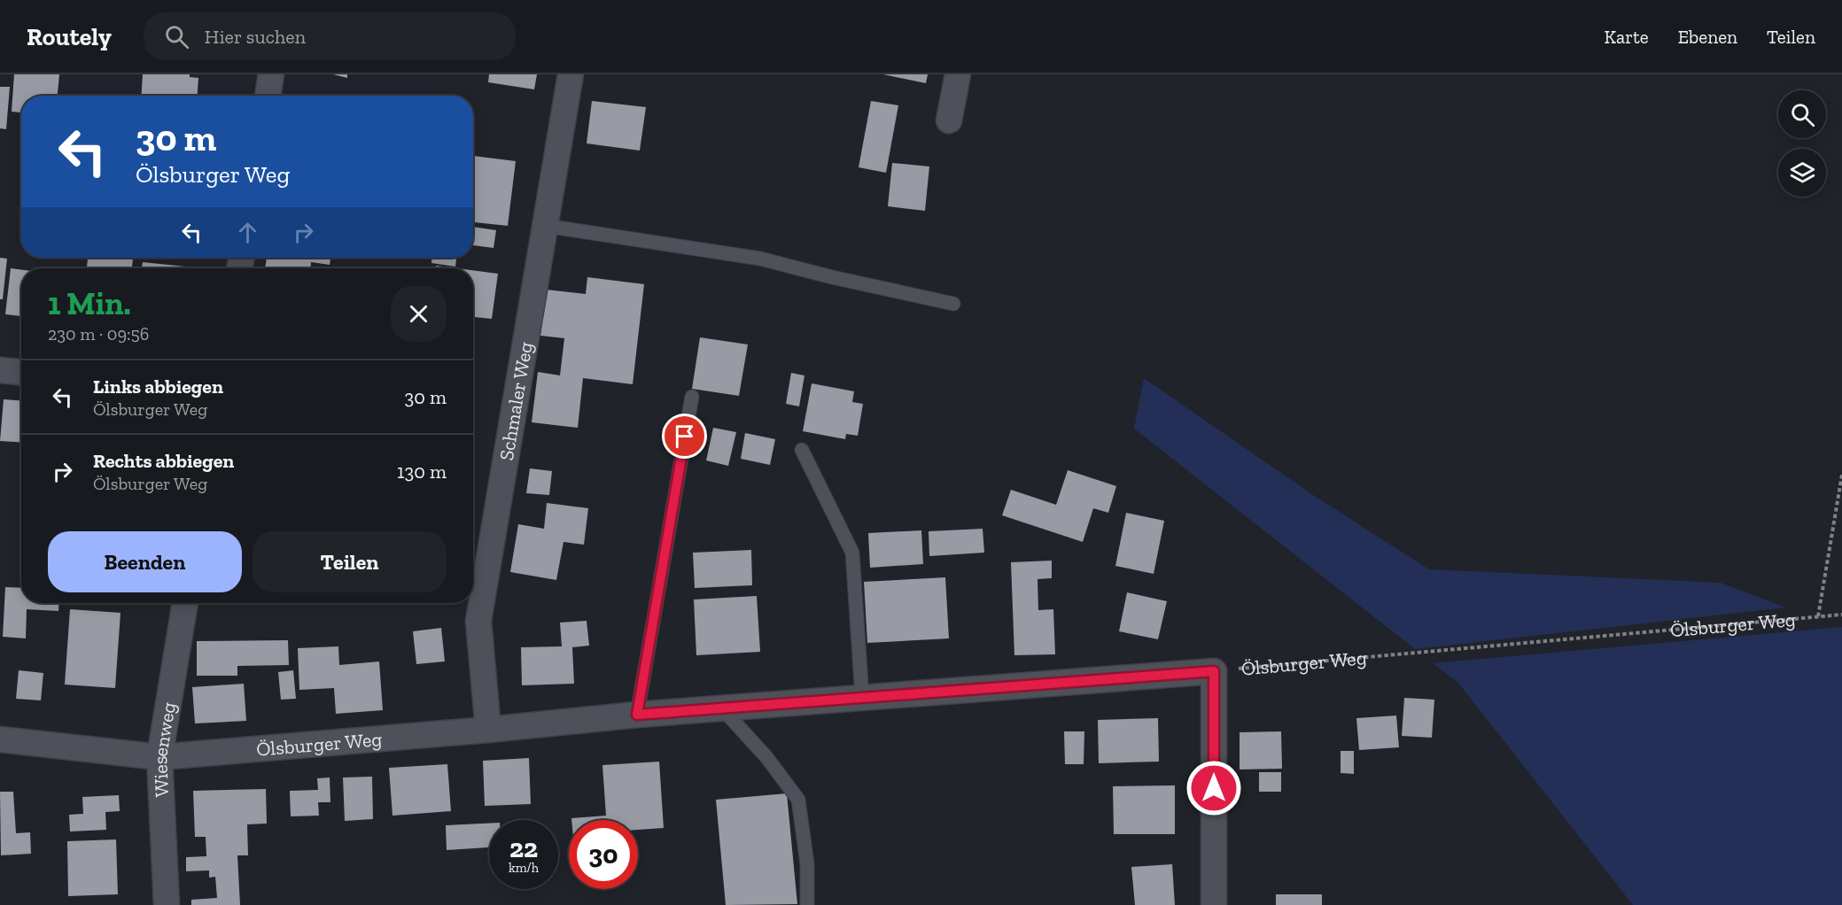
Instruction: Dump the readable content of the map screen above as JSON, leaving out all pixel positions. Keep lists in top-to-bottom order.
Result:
{
  "streets": {
    "street": ["Schmaler Weg", "Ölsburger Weg", "Wiesenweg"]
  },
  "crossings": [
    ["Schmaler Weg", "Ölsburger Weg"],
    ["Ölsburger Weg", "Wiesenweg"]
  ],
  "page": {
    "header": "Routely",
    "search": "Hier suchen",
    "nav": ["Karte", "Ebenen", "Teilen"],
    "turn": ["30 m", "Ölsburger Weg"],
    "heading": ["1 Min.", "230 m · 09:56"],
    "list": [
      {
        "name": "Links abbiegen",
        "note": "Ölsburger Weg",
        "value": "30 m"
      },
      {
        "name": "Rechts abbiegen",
        "note": "Ölsburger Weg",
        "value": "130 m"
      }
    ],
    "buttons": ["Beenden", "Teilen"],
    "speed": "22 km/h",
    "limit": "30"
  }
}
